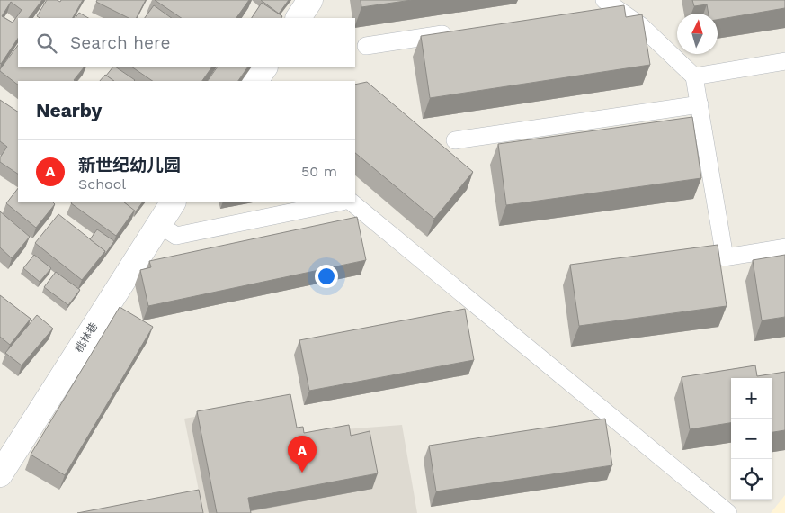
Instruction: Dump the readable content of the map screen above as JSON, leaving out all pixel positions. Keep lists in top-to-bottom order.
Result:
{
  "streets": {
    "street": ["桃林巷"]
  },
  "north": "top",
  "page": {
    "search": "Search here",
    "heading": "Nearby",
    "list": [
      {
        "mark": "A",
        "name": "新世纪幼儿园",
        "note": "School",
        "value": "50 m"
      }
    ],
    "map_buttons": ["+", "−"],
    "pins": "A"
  }
}
